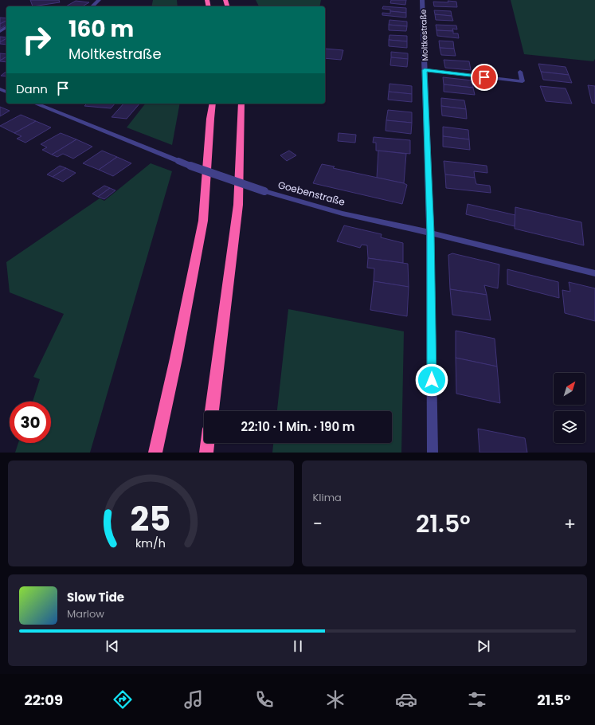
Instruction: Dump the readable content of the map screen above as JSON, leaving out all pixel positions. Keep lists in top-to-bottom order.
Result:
{
  "streets": {
    "street": ["Moltkestraße", "Goebenstraße"]
  },
  "crossings": [
    ["Moltkestraße", "Goebenstraße"]
  ],
  "north": "top right",
  "page": {
    "turn": ["160 m", "Moltkestraße"],
    "then": "Dann",
    "limit": "30",
    "trip": "22:10 · 1 Min. · 190 m",
    "tile": "Klima",
    "heat": ["−", "21.5°", "+"],
    "song": ["Slow Tide", "Marlow"],
    "tabs": ["22:09", "21.5°"],
    "gauge": ["25", "km/h"]
  }
}
